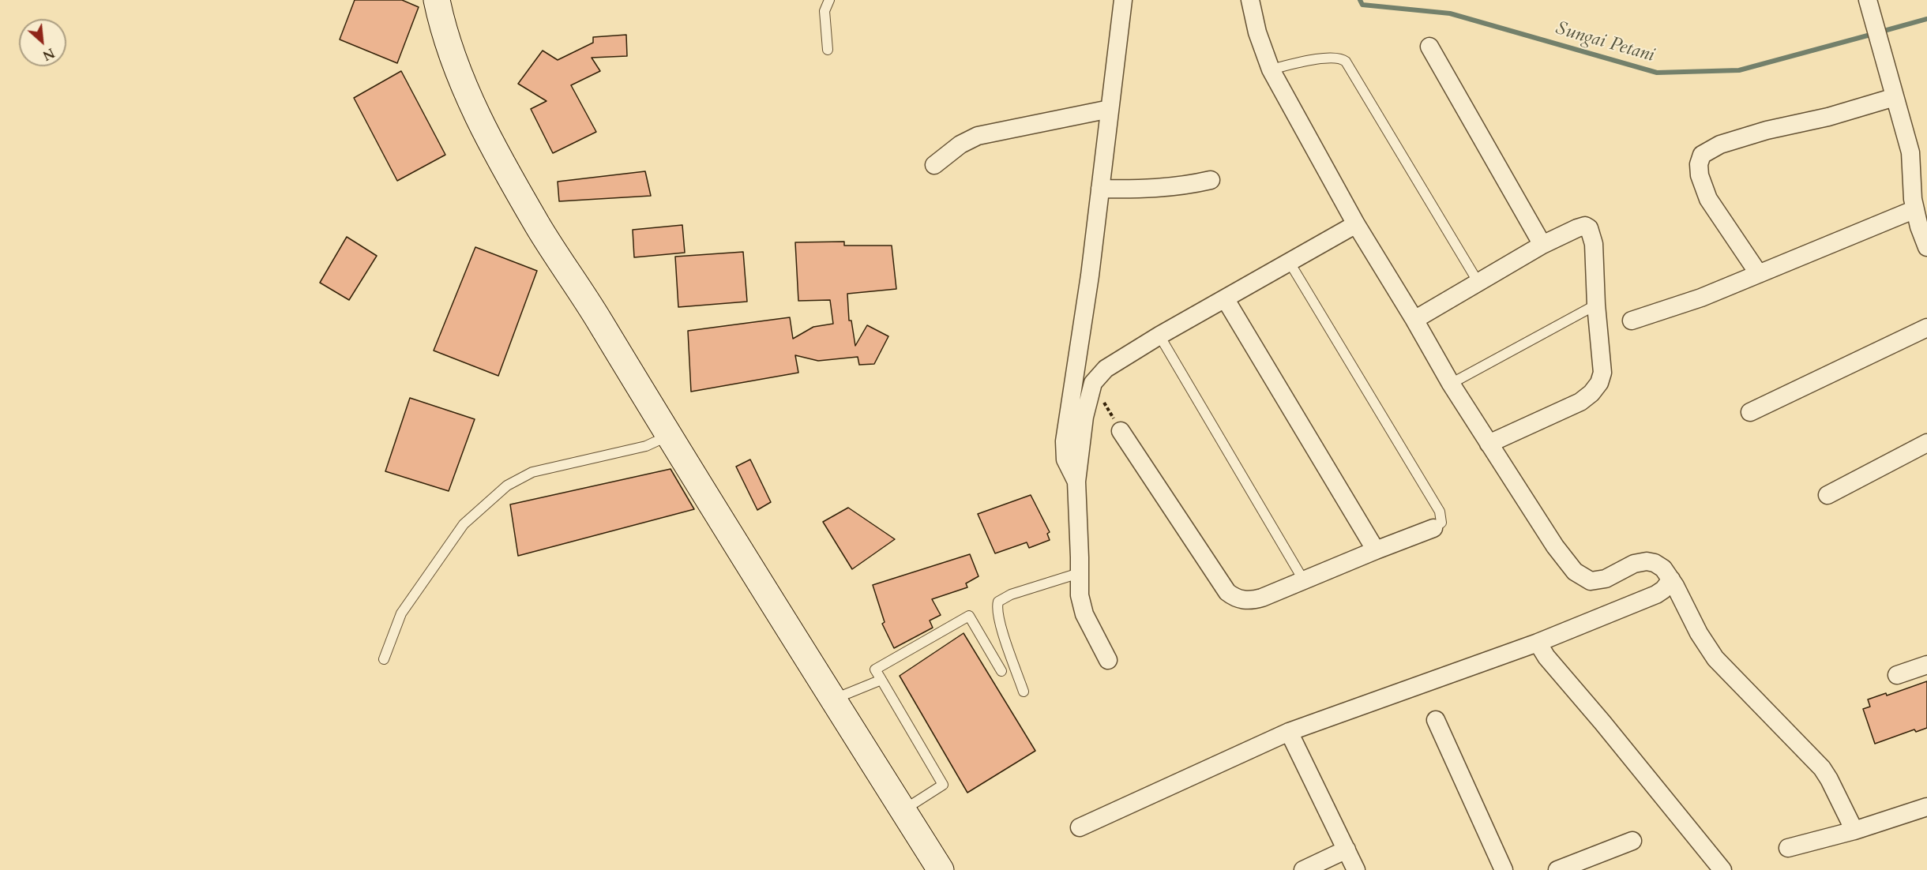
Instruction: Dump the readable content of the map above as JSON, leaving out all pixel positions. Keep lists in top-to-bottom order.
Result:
{
  "water": ["Sungai Petani"],
  "north": "bottom right"
}
